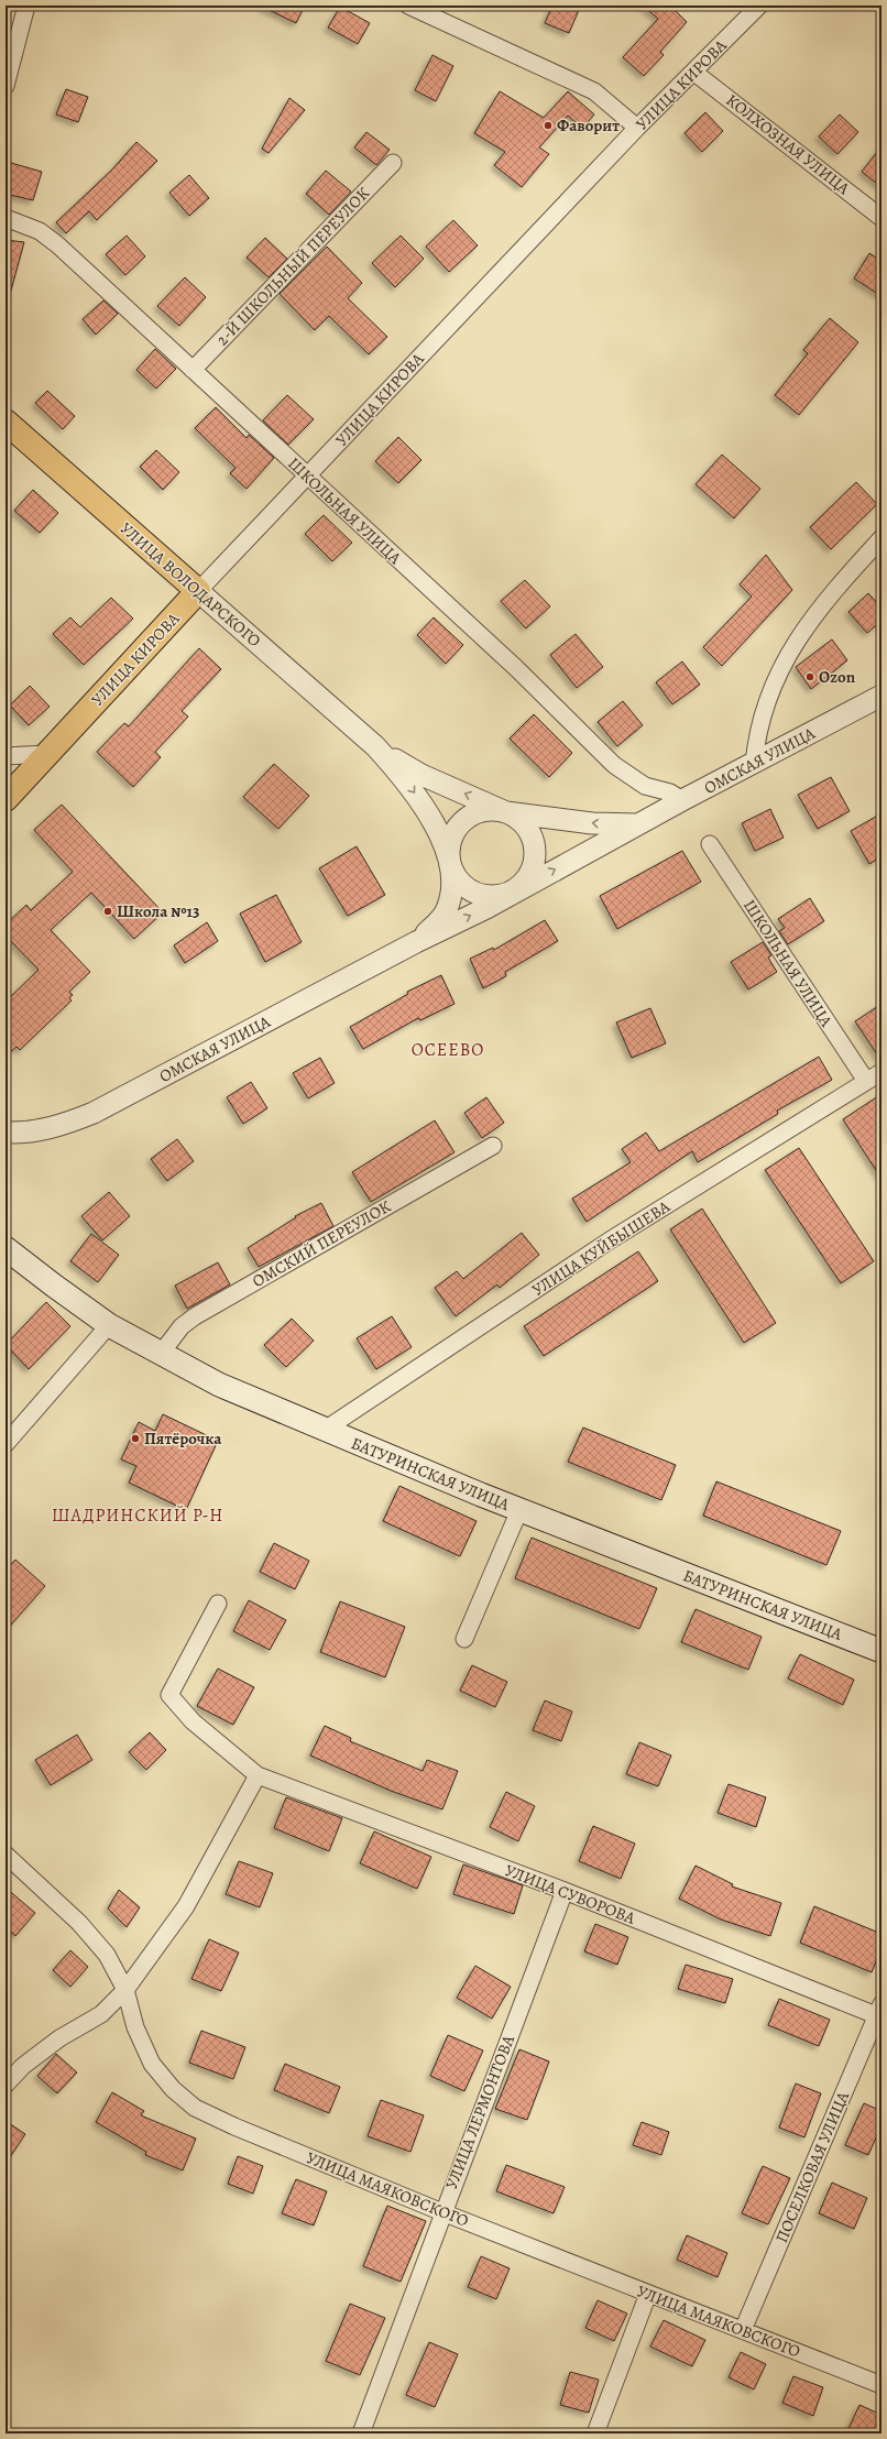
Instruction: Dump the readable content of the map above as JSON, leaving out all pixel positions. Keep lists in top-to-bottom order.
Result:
{
  "streets": {
    "main road": ["УЛИЦА КИРОВА", "УЛИЦА ВОЛОДАРСКОГО", "БАТУРИНСКАЯ УЛИЦА"],
    "street": [
      "КОЛХОЗНАЯ УЛИЦА",
      "2-Й ШКОЛЬНЫЙ ПЕРЕУЛОК",
      "ШКОЛЬНАЯ УЛИЦА",
      "ОМСКАЯ УЛИЦА",
      "ОМСКИЙ ПЕРЕУЛОК",
      "УЛИЦА КУЙБЫШЕВА",
      "УЛИЦА СУВОРОВА",
      "УЛИЦА ЛЕРМОНТОВА",
      "ПОСЕЛКОВАЯ УЛИЦА",
      "УЛИЦА МАЯКОВСКОГО"
    ]
  },
  "crossings": [
    ["УЛИЦА КИРОВА", "КОЛХОЗНАЯ УЛИЦА"],
    ["УЛИЦА КИРОВА", "ШКОЛЬНАЯ УЛИЦА"],
    ["УЛИЦА КИРОВА", "УЛИЦА ВОЛОДАРСКОГО"],
    ["2-Й ШКОЛЬНЫЙ ПЕРЕУЛОК", "ШКОЛЬНАЯ УЛИЦА"],
    ["ШКОЛЬНАЯ УЛИЦА", "ОМСКАЯ УЛИЦА"],
    ["ШКОЛЬНАЯ УЛИЦА", "УЛИЦА КУЙБЫШЕВА"],
    ["УЛИЦА ВОЛОДАРСКОГО", "ОМСКАЯ УЛИЦА"],
    ["ОМСКИЙ ПЕРЕУЛОК", "БАТУРИНСКАЯ УЛИЦА"],
    ["УЛИЦА КУЙБЫШЕВА", "БАТУРИНСКАЯ УЛИЦА"],
    ["УЛИЦА СУВОРОВА", "УЛИЦА ЛЕРМОНТОВА"],
    ["УЛИЦА СУВОРОВА", "ПОСЕЛКОВАЯ УЛИЦА"],
    ["УЛИЦА ЛЕРМОНТОВА", "УЛИЦА МАЯКОВСКОГО"],
    ["ПОСЕЛКОВАЯ УЛИЦА", "УЛИЦА МАЯКОВСКОГО"]
  ],
  "districts": ["ОСЕЕВО", "ШАДРИНСКИЙ Р-Н"],
  "places": [
    "Фаворит",
    "Ozon",
    "Школа №13",
    "Пятёрочка"
  ]
}
